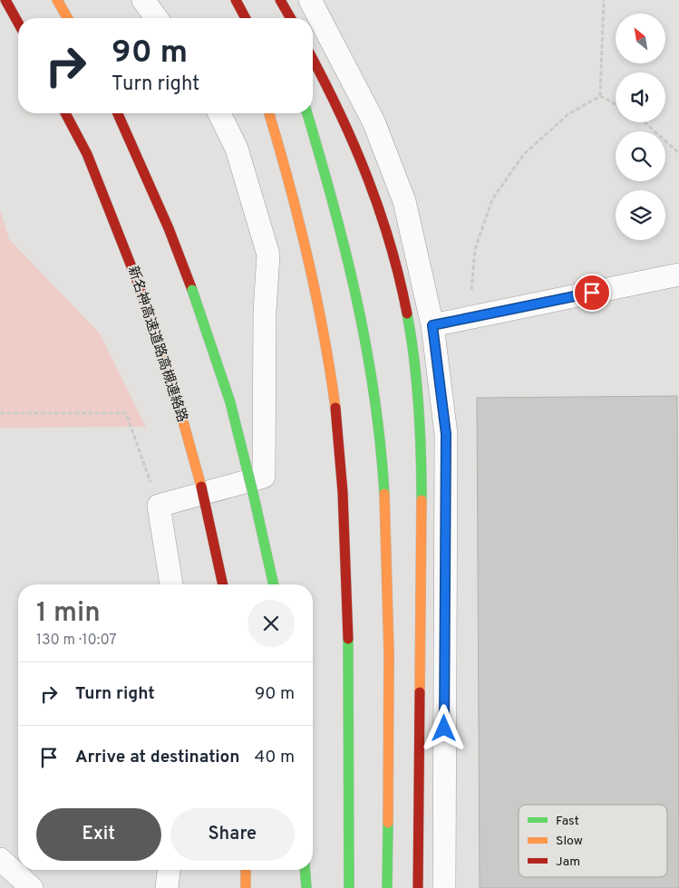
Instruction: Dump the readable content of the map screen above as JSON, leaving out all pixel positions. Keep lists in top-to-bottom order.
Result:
{
  "streets": {
    "highway": ["新名神高速道路高槻連絡路"]
  },
  "legend": ["Fast", "Slow", "Jam"],
  "north": "top left",
  "page": {
    "turn": ["90 m", "Turn right"],
    "heading": ["1 min", "130 m · 10:07"],
    "list": [
      {
        "name": "Turn right",
        "value": "90 m"
      },
      {
        "name": "Arrive at destination",
        "value": "40 m"
      }
    ],
    "buttons": ["Exit", "Share"]
  }
}
